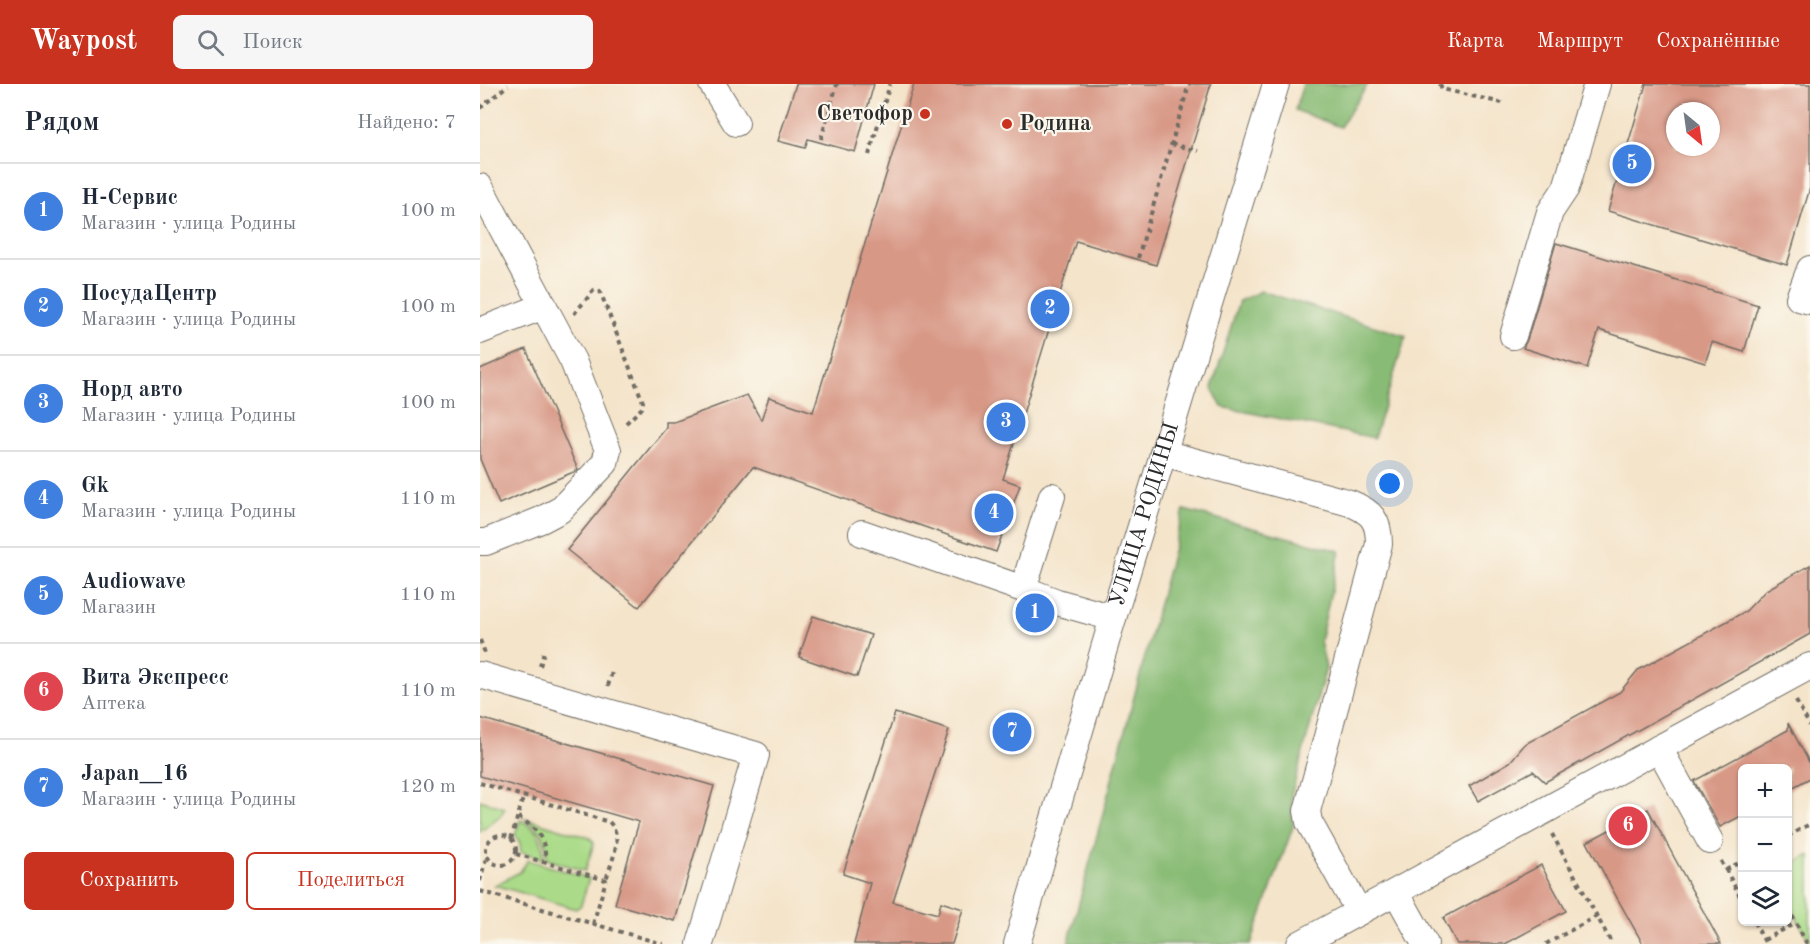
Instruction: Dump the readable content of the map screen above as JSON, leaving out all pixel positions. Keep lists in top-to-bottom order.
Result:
{
  "streets": {
    "street": ["УЛИЦА РОДИНЫ"]
  },
  "places": ["Светофор", "Родина"],
  "north": "bottom right",
  "page": {
    "header": "Waypost",
    "search": "Поиск",
    "nav": ["Карта", "Маршрут", "Сохранённые"],
    "heading": ["Рядом", "Найдено: 7"],
    "pins": [
      "5",
      "2",
      "3",
      "4",
      "1",
      "7",
      "6"
    ],
    "list": [
      {
        "mark": "1",
        "name": "Н-Сервис",
        "note": "Магазин · улица Родины",
        "value": "100 m"
      },
      {
        "mark": "2",
        "name": "ПосудаЦентр",
        "note": "Магазин · улица Родины",
        "value": "100 m"
      },
      {
        "mark": "3",
        "name": "Норд авто",
        "note": "Магазин · улица Родины",
        "value": "100 m"
      },
      {
        "mark": "4",
        "name": "Gk",
        "note": "Магазин · улица Родины",
        "value": "110 m"
      },
      {
        "mark": "5",
        "name": "Audiowave",
        "note": "Магазин",
        "value": "110 m"
      },
      {
        "mark": "6",
        "name": "Вита Экспресс",
        "note": "Аптека",
        "value": "110 m"
      },
      {
        "mark": "7",
        "name": "Japan__16",
        "note": "Магазин · улица Родины",
        "value": "120 m"
      }
    ],
    "map_buttons": ["+", "−"],
    "buttons": ["Сохранить", "Поделиться"]
  }
}
